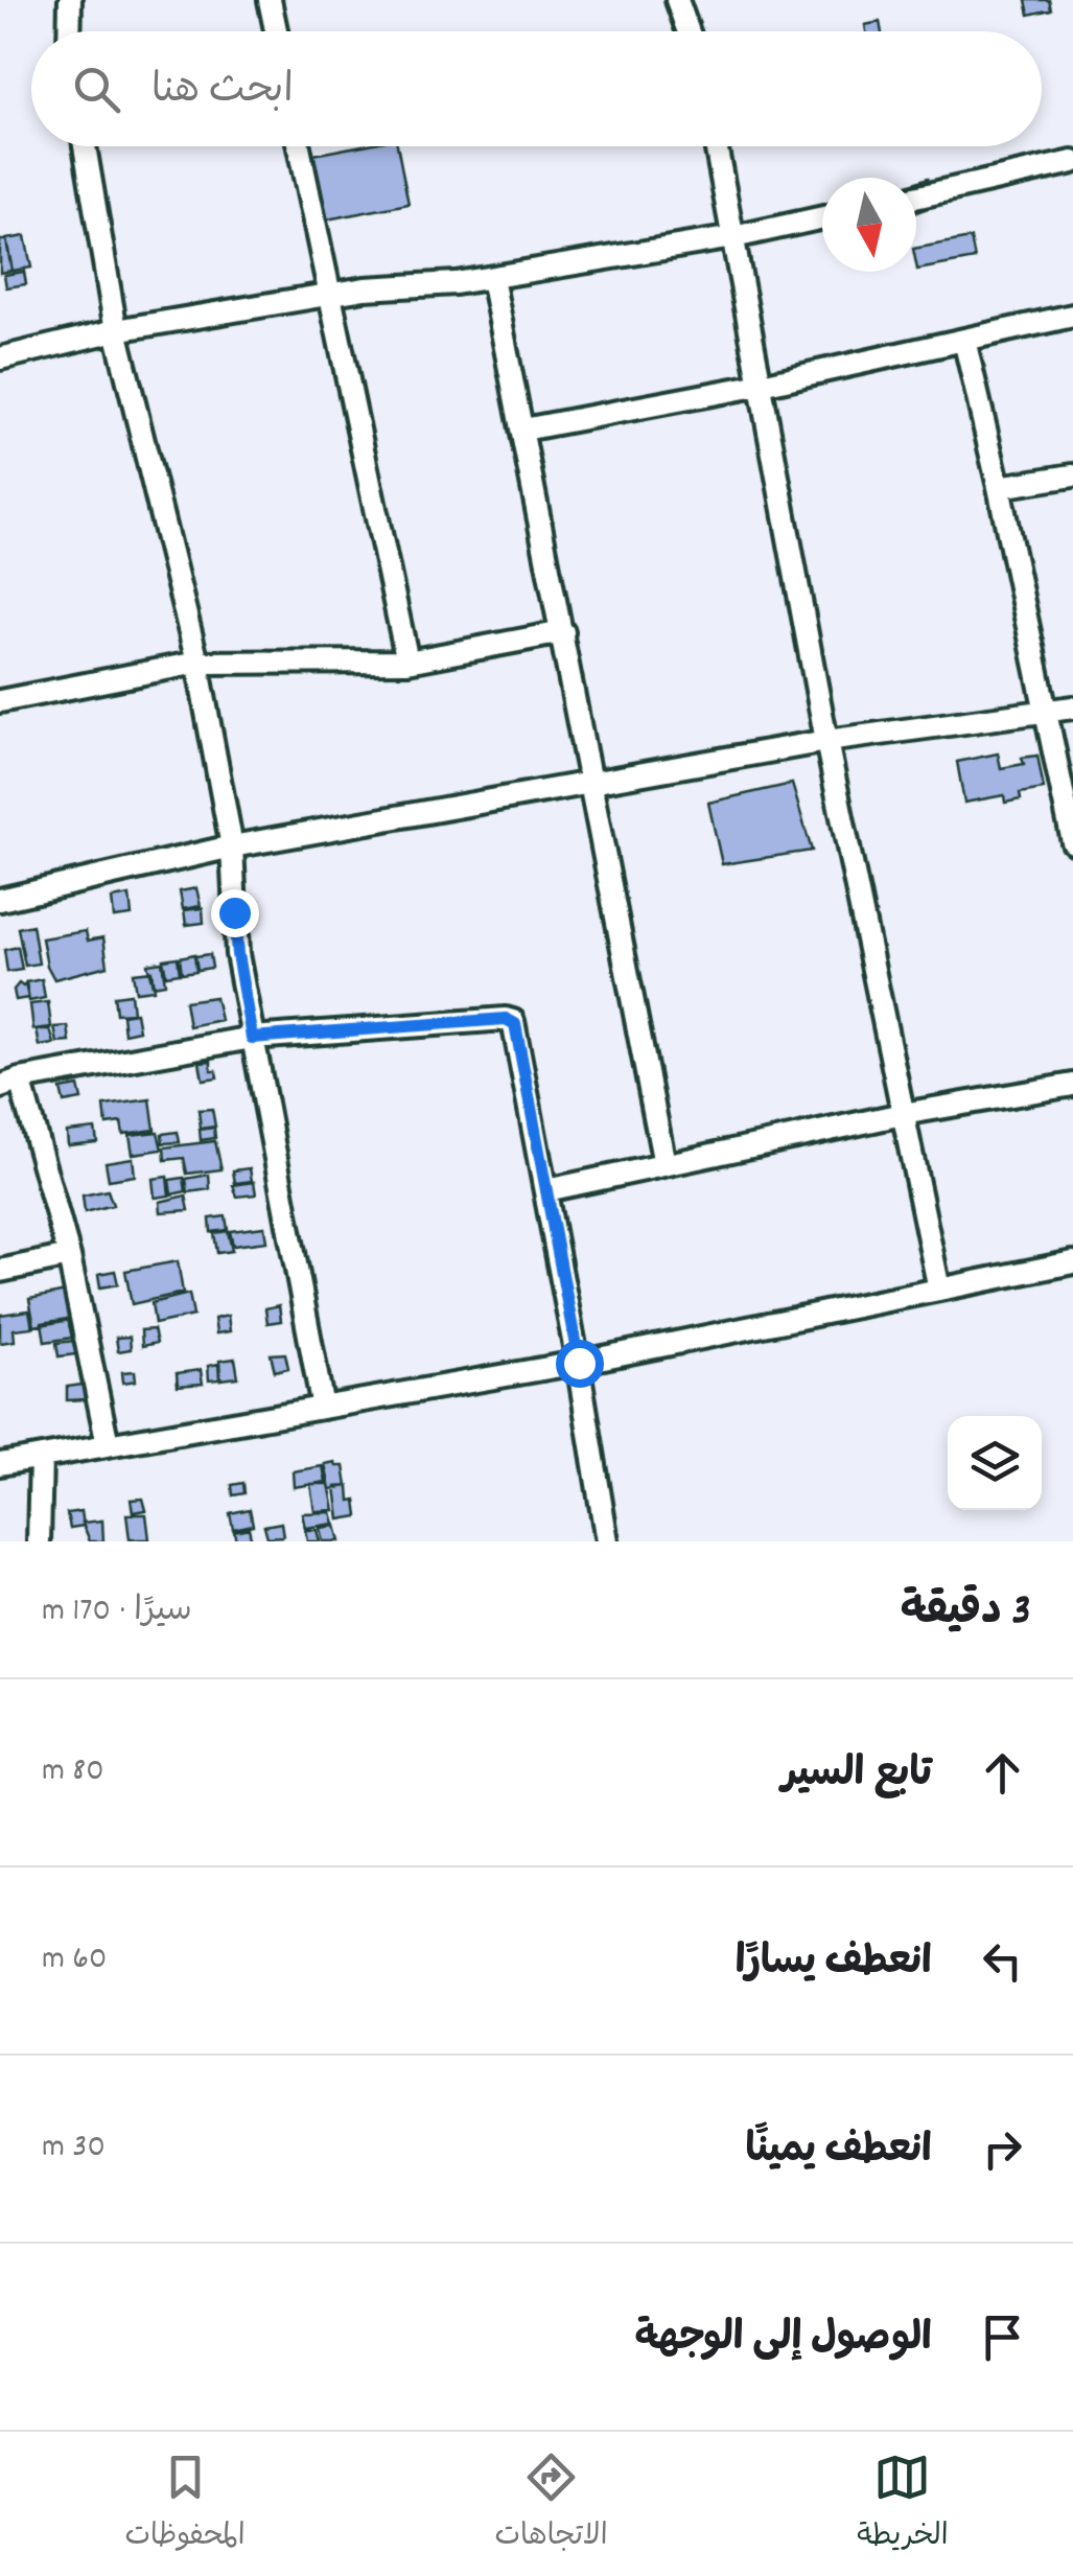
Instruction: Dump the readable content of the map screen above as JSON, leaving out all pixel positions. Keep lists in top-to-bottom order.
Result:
{
  "north": "bottom",
  "page": {
    "search": "ابحث هنا",
    "heading": ["3 دقيقة", "سيرًا · 170 m"],
    "list": [
      ["تابع السير", "80 m"],
      ["انعطف يسارًا", "60 m"],
      ["انعطف يمينًا", "30 m"],
      "الوصول إلى الوجهة"
    ],
    "nav": ["الخريطة", "الاتجاهات", "المحفوظات"]
  }
}
